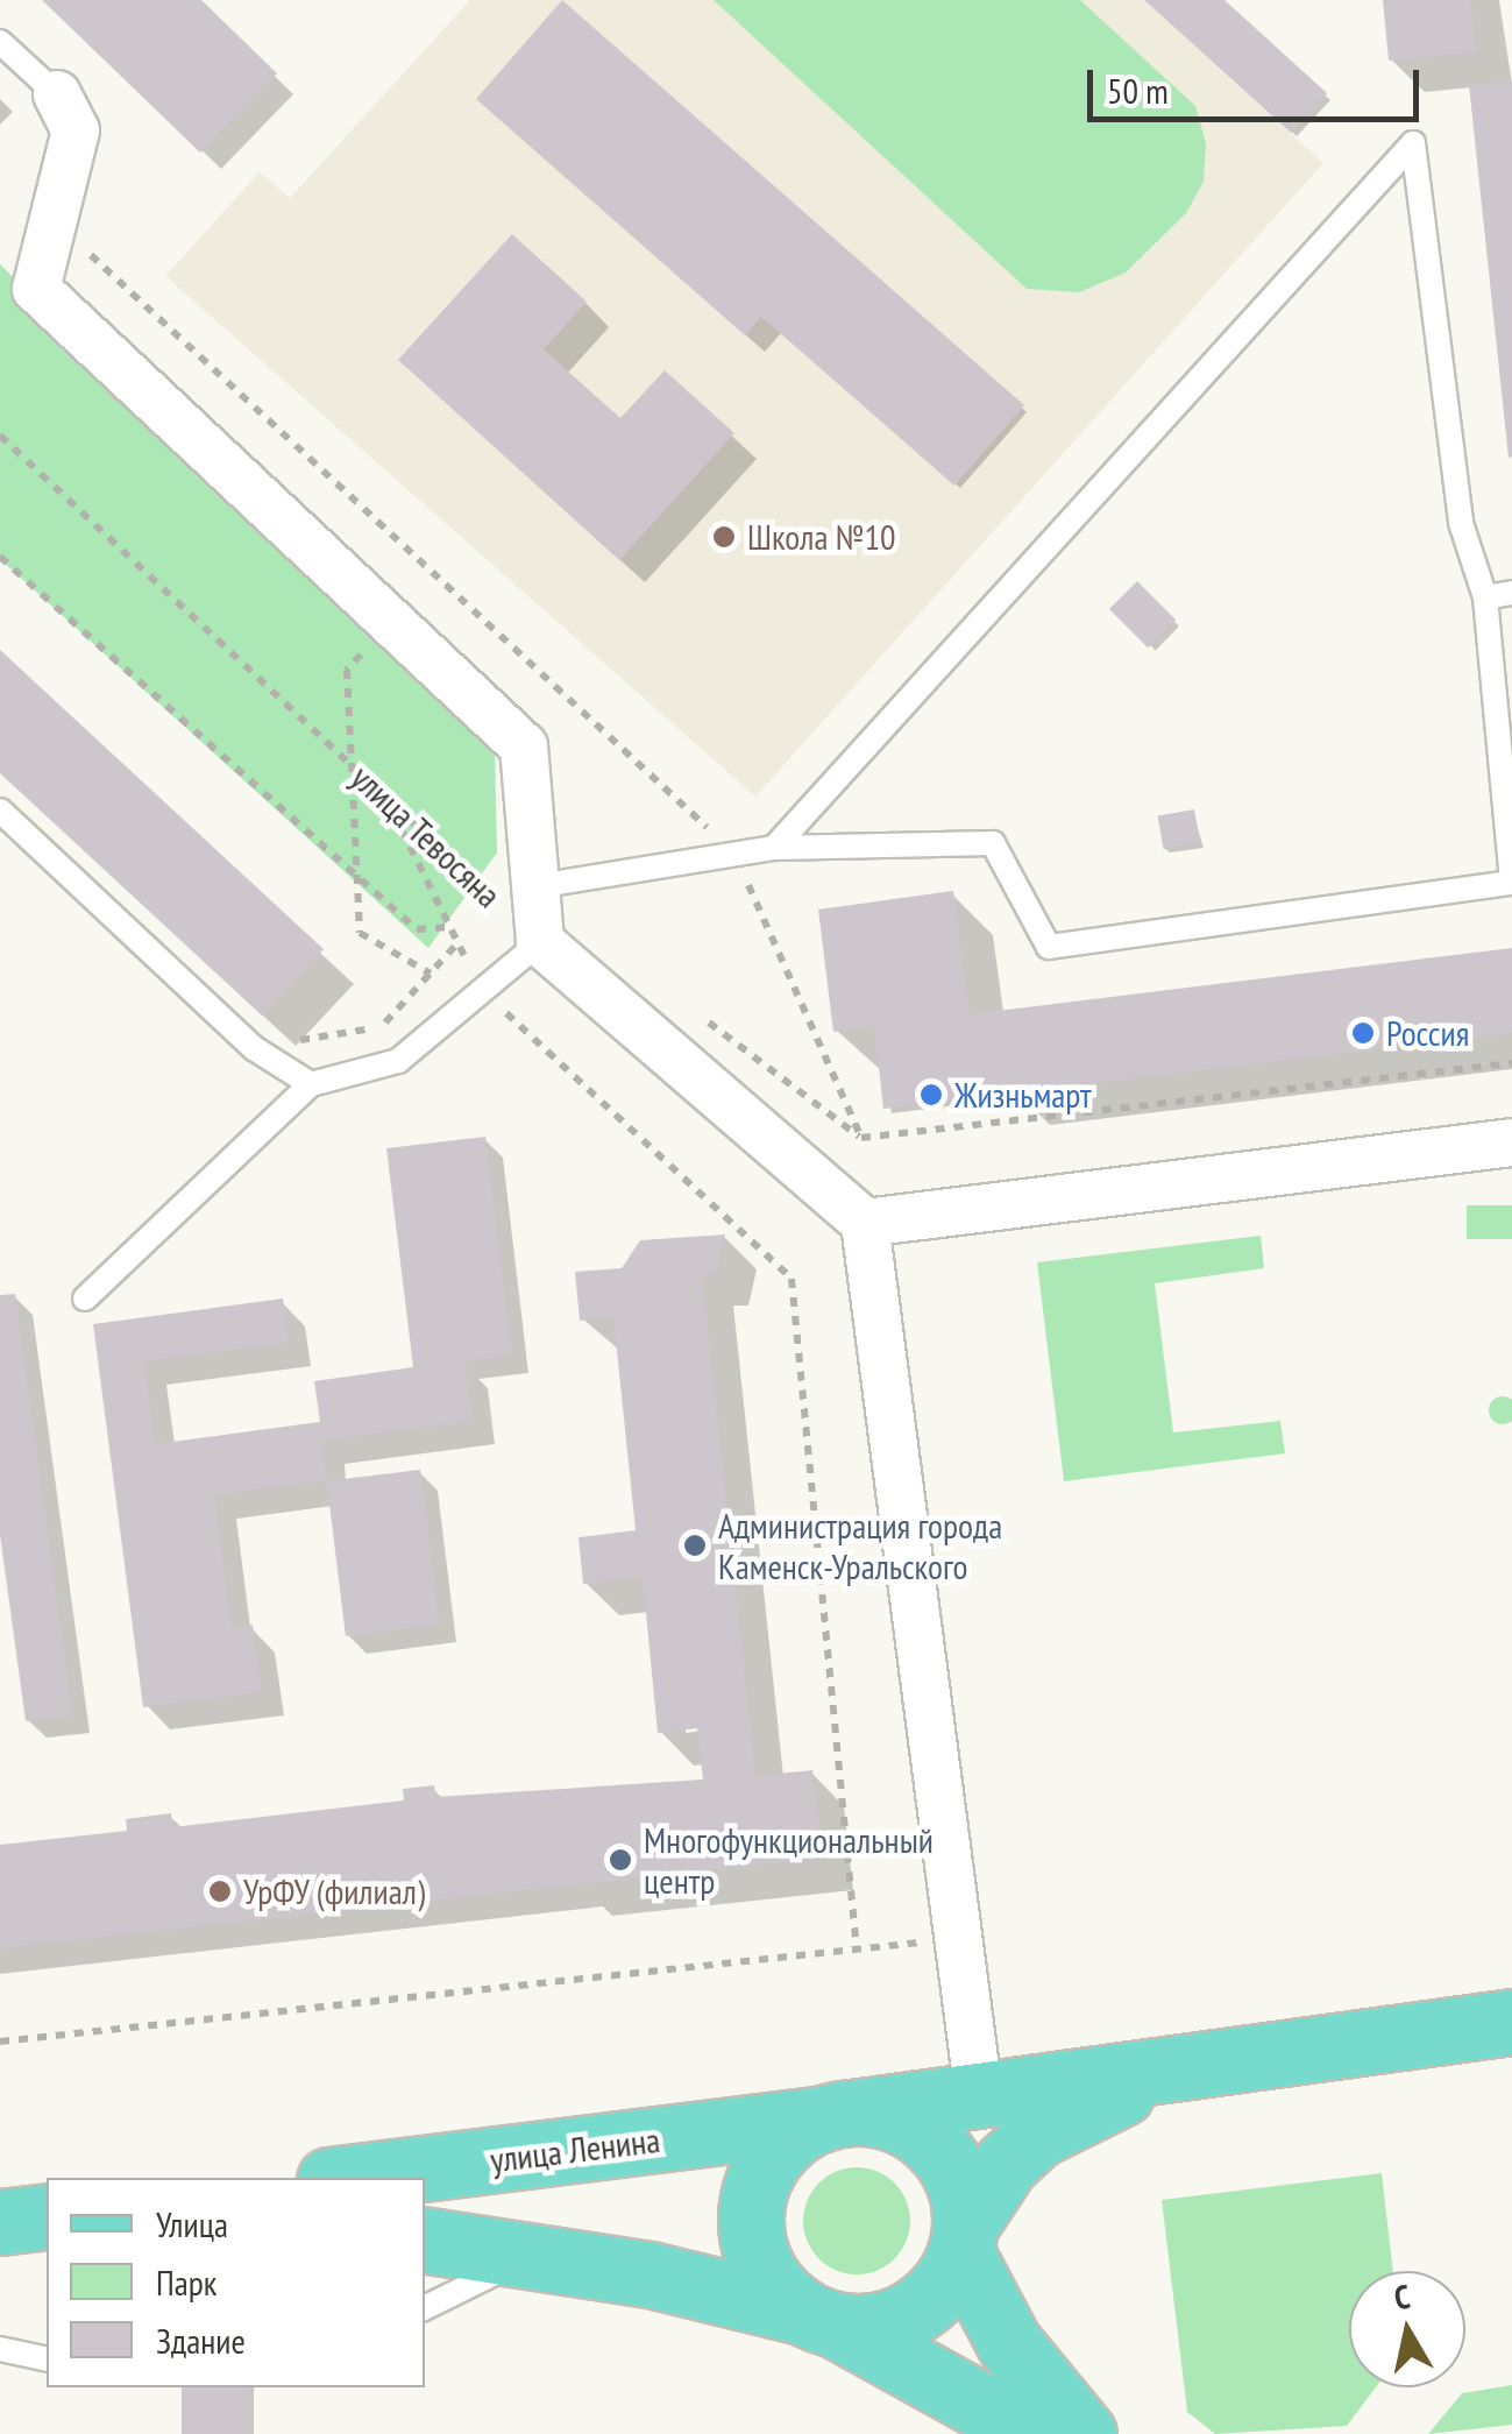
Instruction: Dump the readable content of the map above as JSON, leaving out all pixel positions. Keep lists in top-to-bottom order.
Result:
{
  "streets": {
    "main road": ["улица Ленина"],
    "path": ["улица Тевосяна"]
  },
  "places": [
    "Школа №10",
    "Россия",
    "Жизньмарт",
    "Администрация города Каменск-Уральского",
    "Многофункциональный центр",
    "УрФУ (филиал)"
  ],
  "legend": ["Улица", "Парк", "Здание"],
  "scale_bar": "50 m",
  "north": "top"
}
